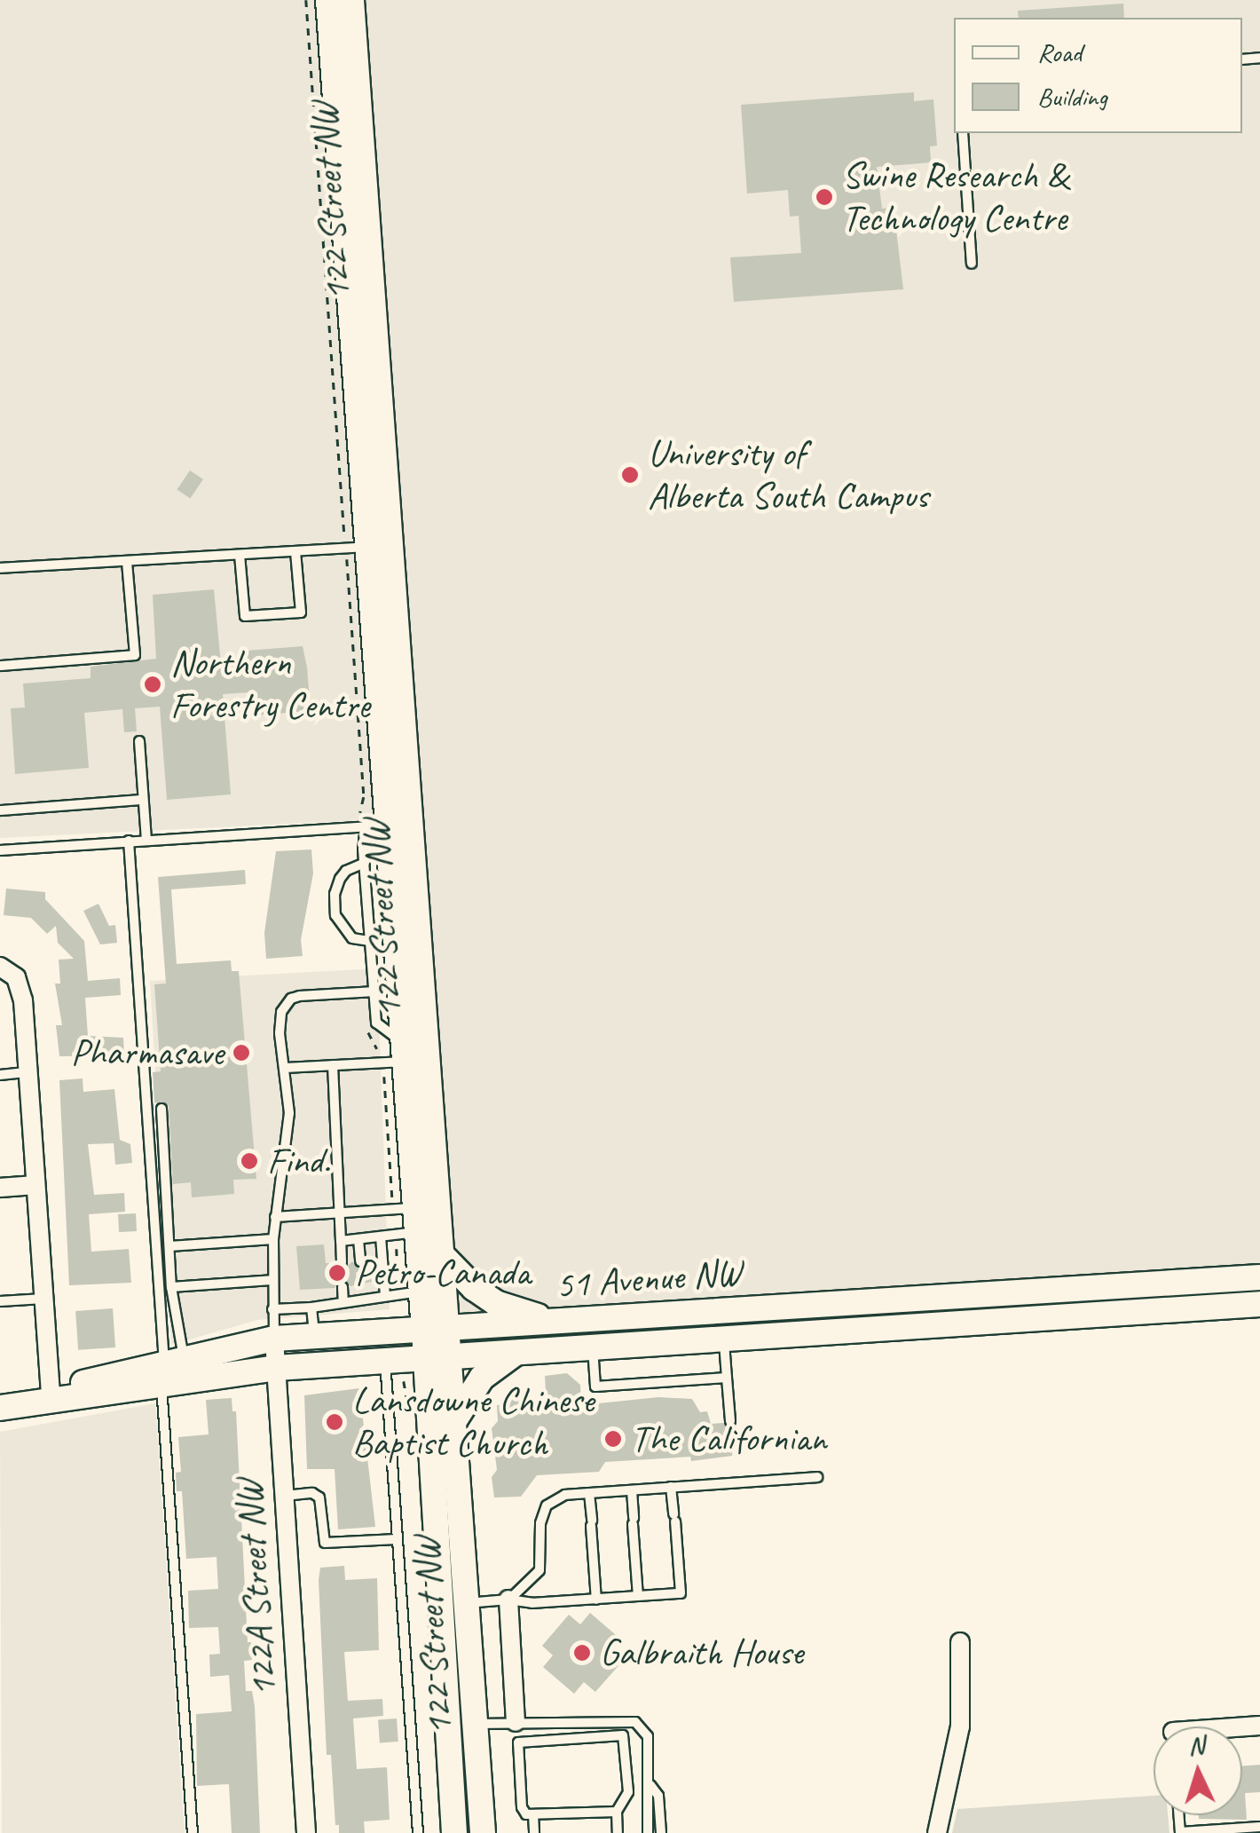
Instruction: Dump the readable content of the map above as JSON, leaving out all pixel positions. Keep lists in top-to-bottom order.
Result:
{
  "streets": {
    "main road": ["122 Street NW", "51 Avenue NW"],
    "street": ["122A Street NW"]
  },
  "crossings": [
    ["122 Street NW", "51 Avenue NW"],
    ["51 Avenue NW", "122A Street NW"]
  ],
  "places": [
    "Swine Research & Technology Centre",
    "University of Alberta South Campus",
    "Northern Forestry Centre",
    "Pharmasave",
    "Find.",
    "Petro-Canada",
    "Lansdowne Chinese Baptist Church",
    "The Californian",
    "Galbraith House"
  ],
  "legend": ["Road", "Building"],
  "north": "top"
}
